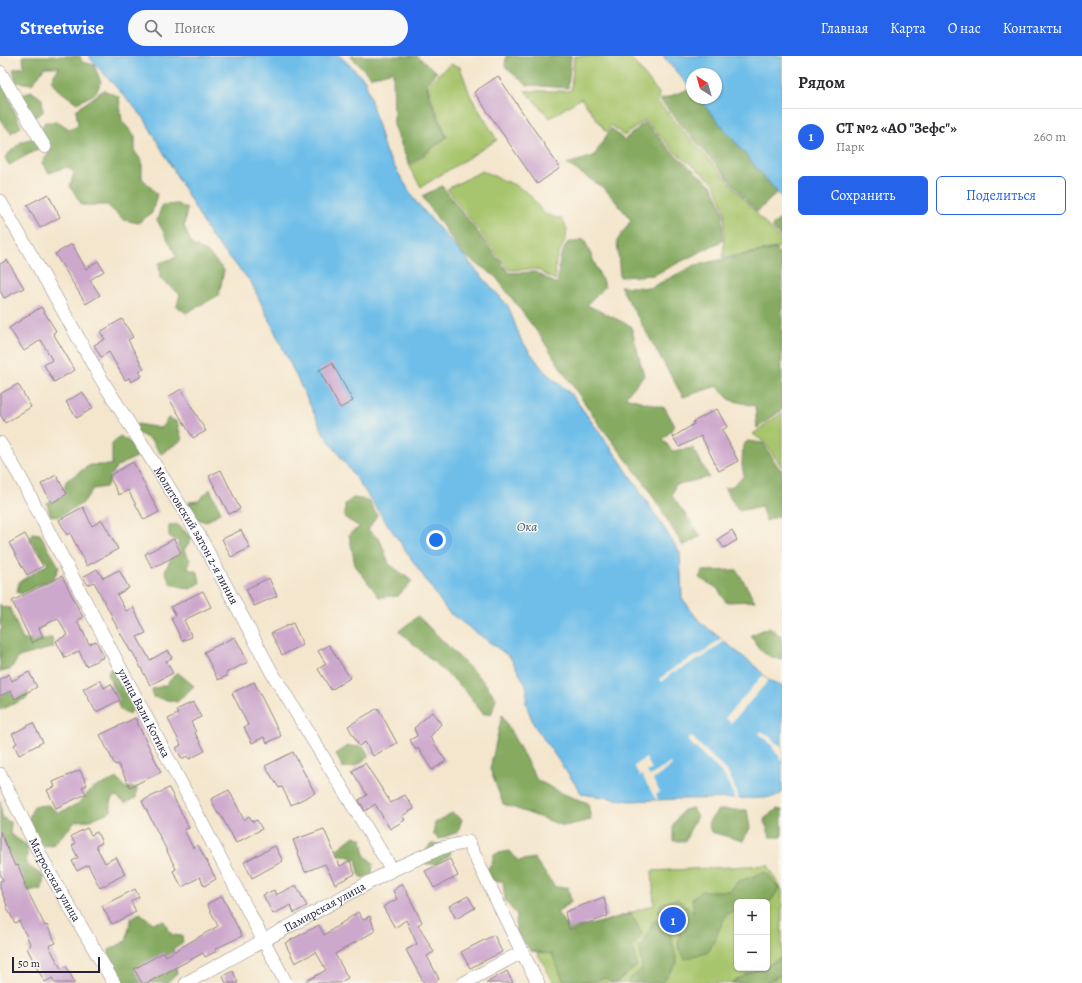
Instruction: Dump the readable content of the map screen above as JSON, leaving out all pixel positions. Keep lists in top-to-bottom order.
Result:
{
  "streets": {
    "street": [
      "Молитовский затон 2-я линия",
      "улица Вали Котика",
      "Матросская улица",
      "Памирская улица"
    ]
  },
  "crossings": [
    ["Молитовский затон 2-я линия", "Памирская улица"],
    ["улица Вали Котика", "Памирская улица"]
  ],
  "water": ["Ока"],
  "scale_bar": "50 m",
  "north": "top left",
  "page": {
    "header": "Streetwise",
    "search": "Поиск",
    "nav": [
      "Главная",
      "Карта",
      "О нас",
      "Контакты"
    ],
    "heading": "Рядом",
    "list": [
      {
        "mark": "1",
        "name": "СТ №2 «АО \"Зефс\"»",
        "note": "Парк",
        "value": "260 m"
      }
    ],
    "buttons": ["Сохранить", "Поделиться"],
    "map_buttons": ["+", "−"],
    "pins": "1",
    "scale": "50 m"
  }
}
